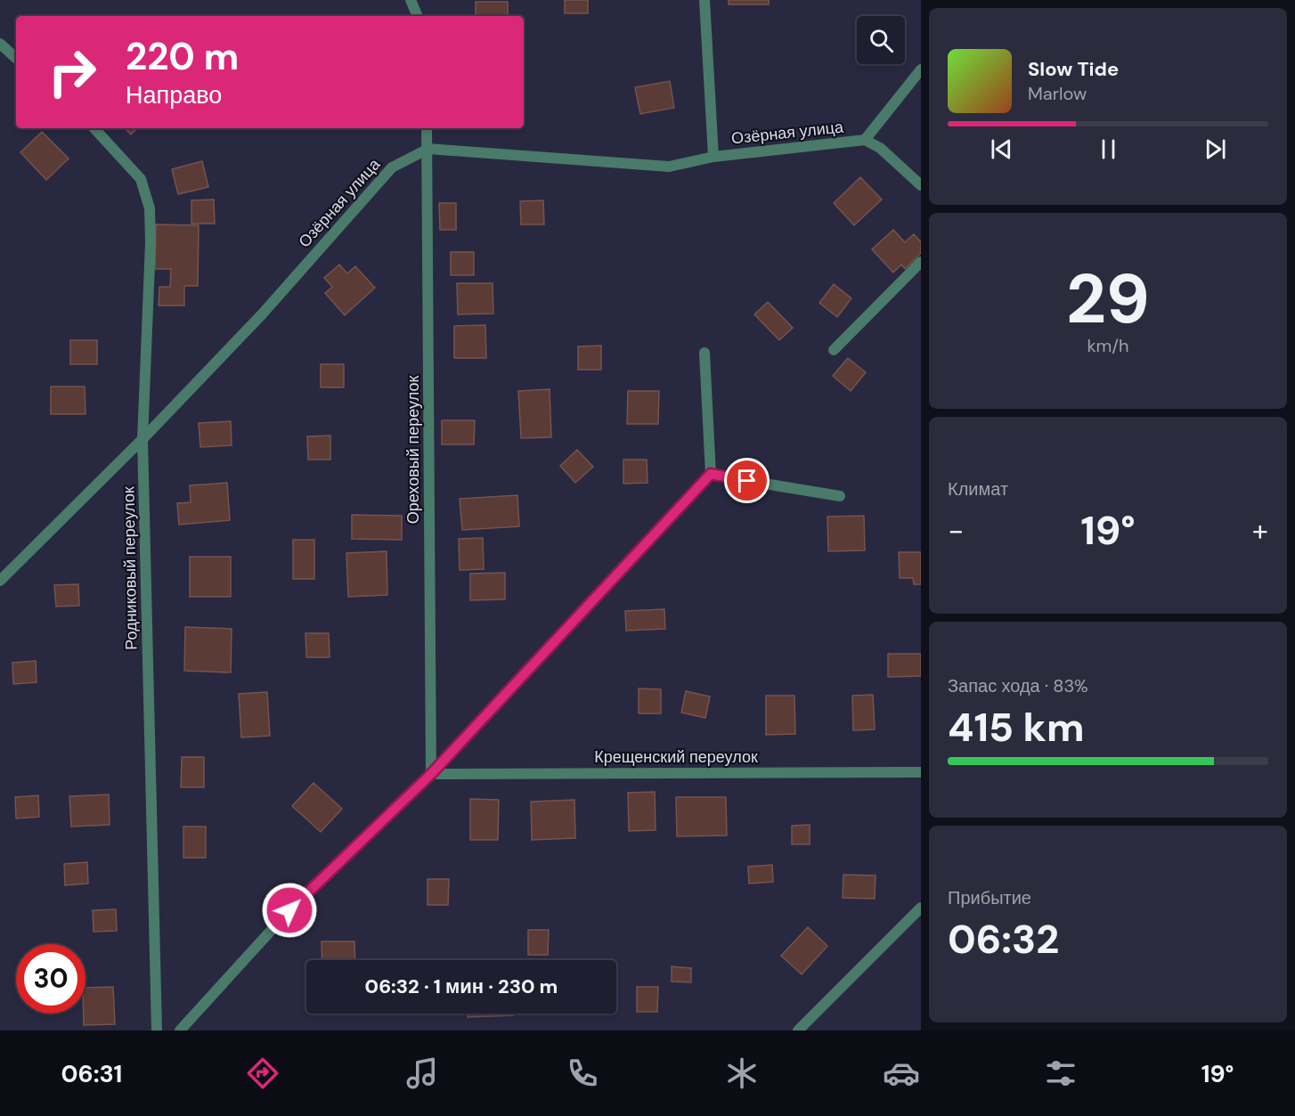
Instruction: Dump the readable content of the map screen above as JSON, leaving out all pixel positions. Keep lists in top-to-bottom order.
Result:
{
  "streets": {
    "street": [
      "Озёрная улица",
      "Ореховый переулок",
      "Родниковый переулок",
      "Крещенский переулок"
    ]
  },
  "crossings": [
    ["Озёрная улица", "Ореховый переулок"],
    ["Озёрная улица", "Родниковый переулок"],
    ["Ореховый переулок", "Крещенский переулок"]
  ],
  "page": {
    "turn": ["220 m", "Направо"],
    "song": ["Slow Tide", "Marlow"],
    "tile": [
      ["29", "km/h"],
      "Климат",
      ["Запас хода · 83%", "415 km"],
      ["Прибытие", "06:32"]
    ],
    "heat": ["−", "19°", "+"],
    "limit": "30",
    "trip": "06:32 · 1 мин · 230 m",
    "tabs": ["06:31", "19°"]
  }
}
